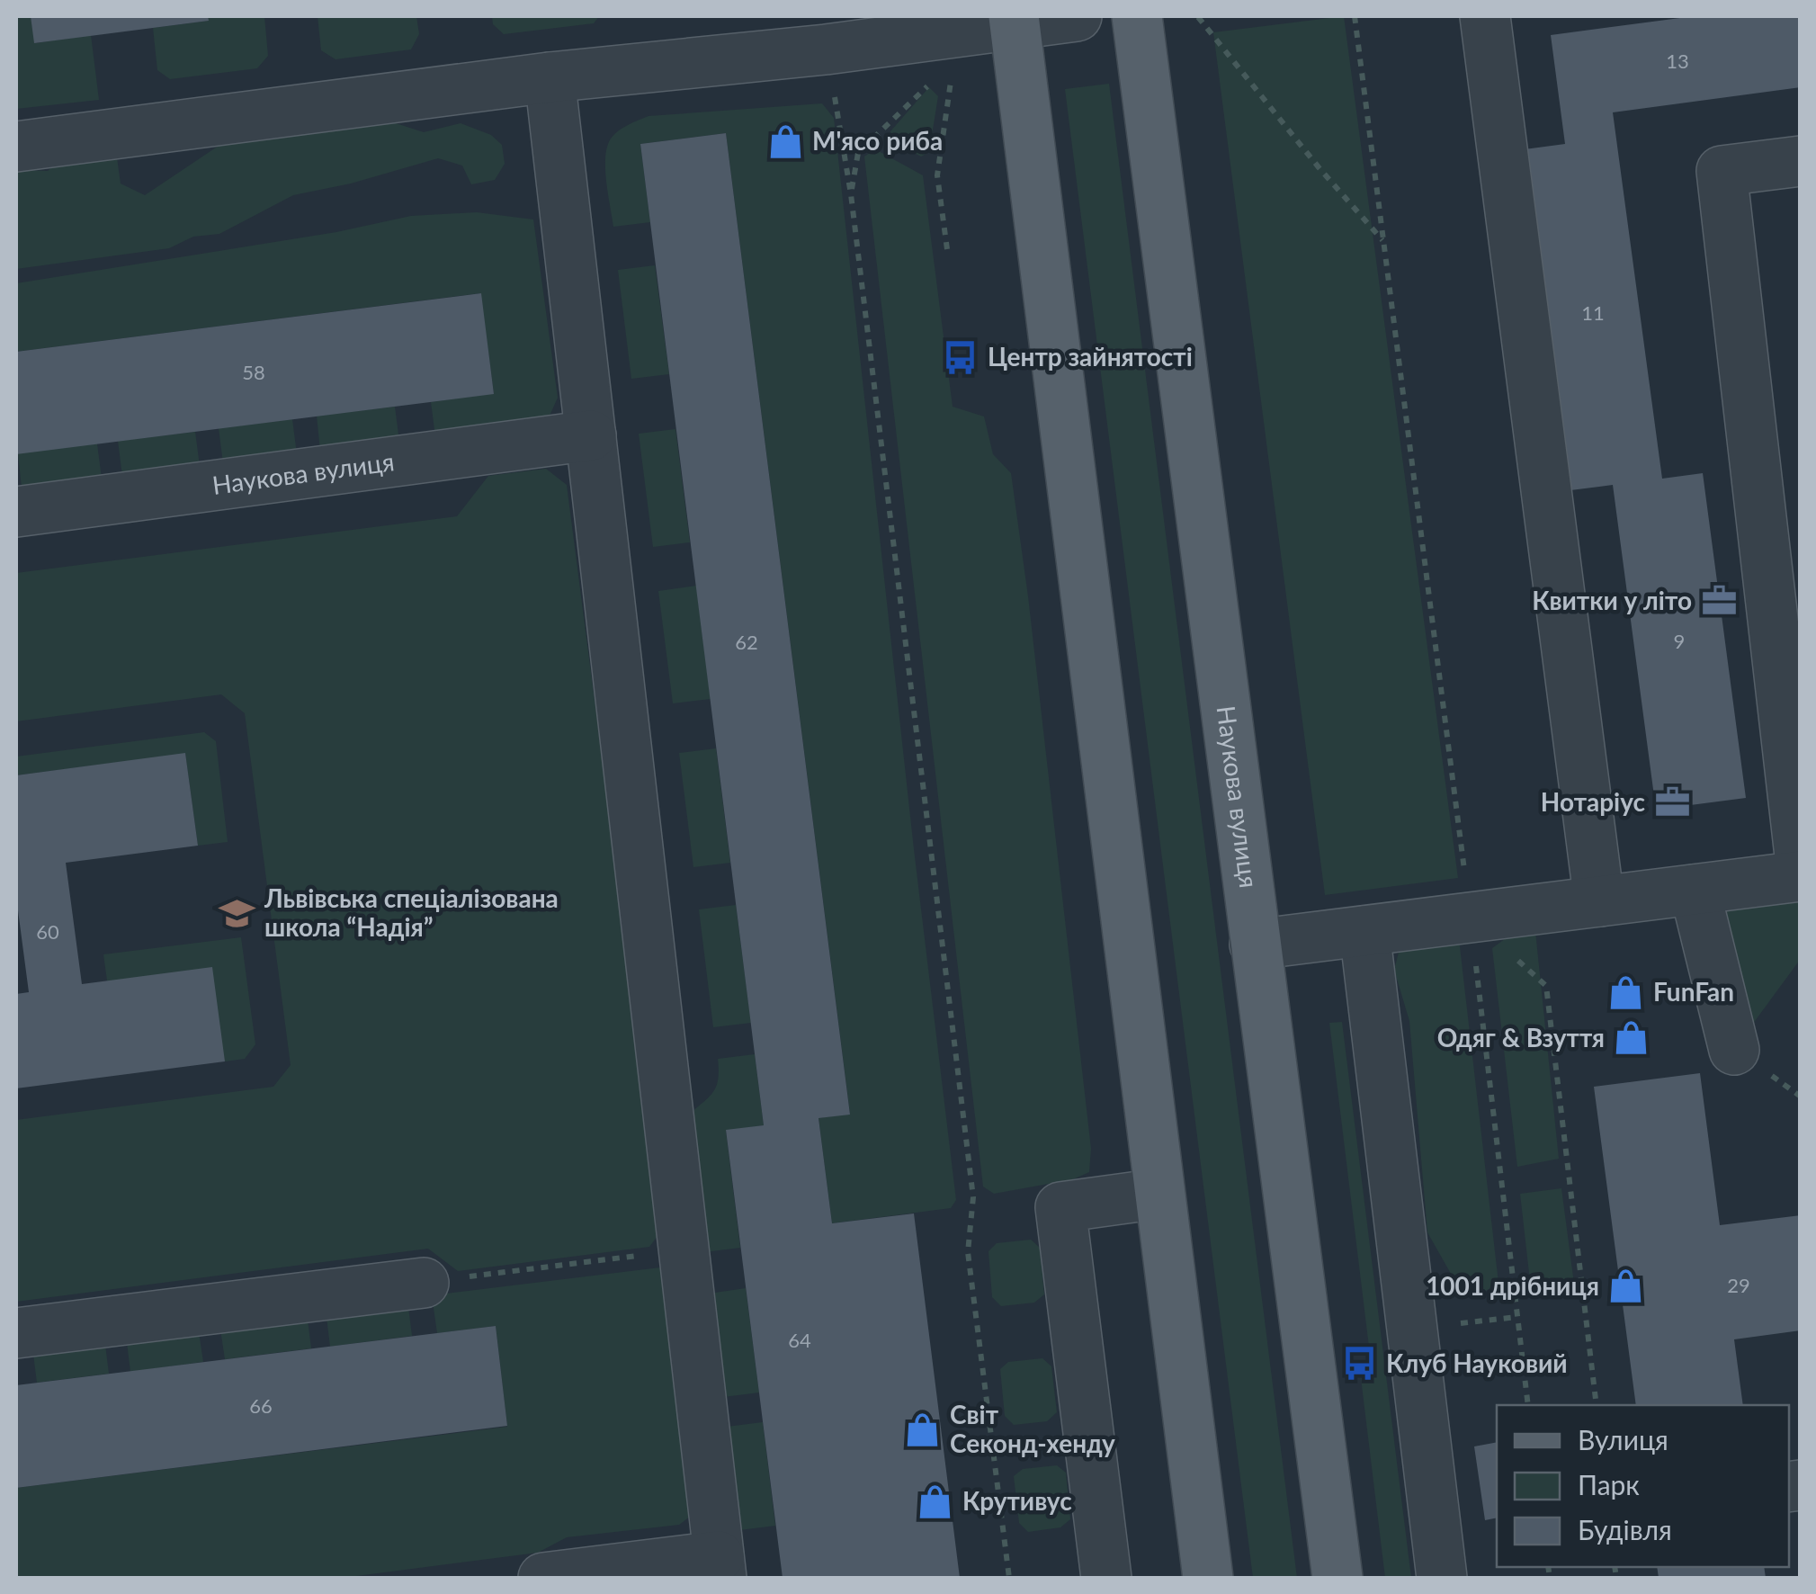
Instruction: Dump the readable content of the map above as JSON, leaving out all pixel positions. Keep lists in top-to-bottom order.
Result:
{
  "streets": {
    "main road": ["Наукова вулиця"]
  },
  "places": {
    "shop": [
      "М'ясо риба",
      "FunFan",
      "Одяг & Взуття",
      "1001 дрібниця",
      "Світ Секонд-хенду",
      "Крутивус"
    ],
    "bus stop": ["Центр зайнятості", "Клуб Науковий"],
    "office": ["Квитки у літо", "Нотаріус"],
    "school or university": ["Львівська спеціалізована школа “Надія”"]
  },
  "house_numbers": [
    "13",
    "11",
    "58",
    "9",
    "62",
    "60",
    "29",
    "64",
    "66"
  ],
  "legend": ["Вулиця", "Парк", "Будівля"]
}
